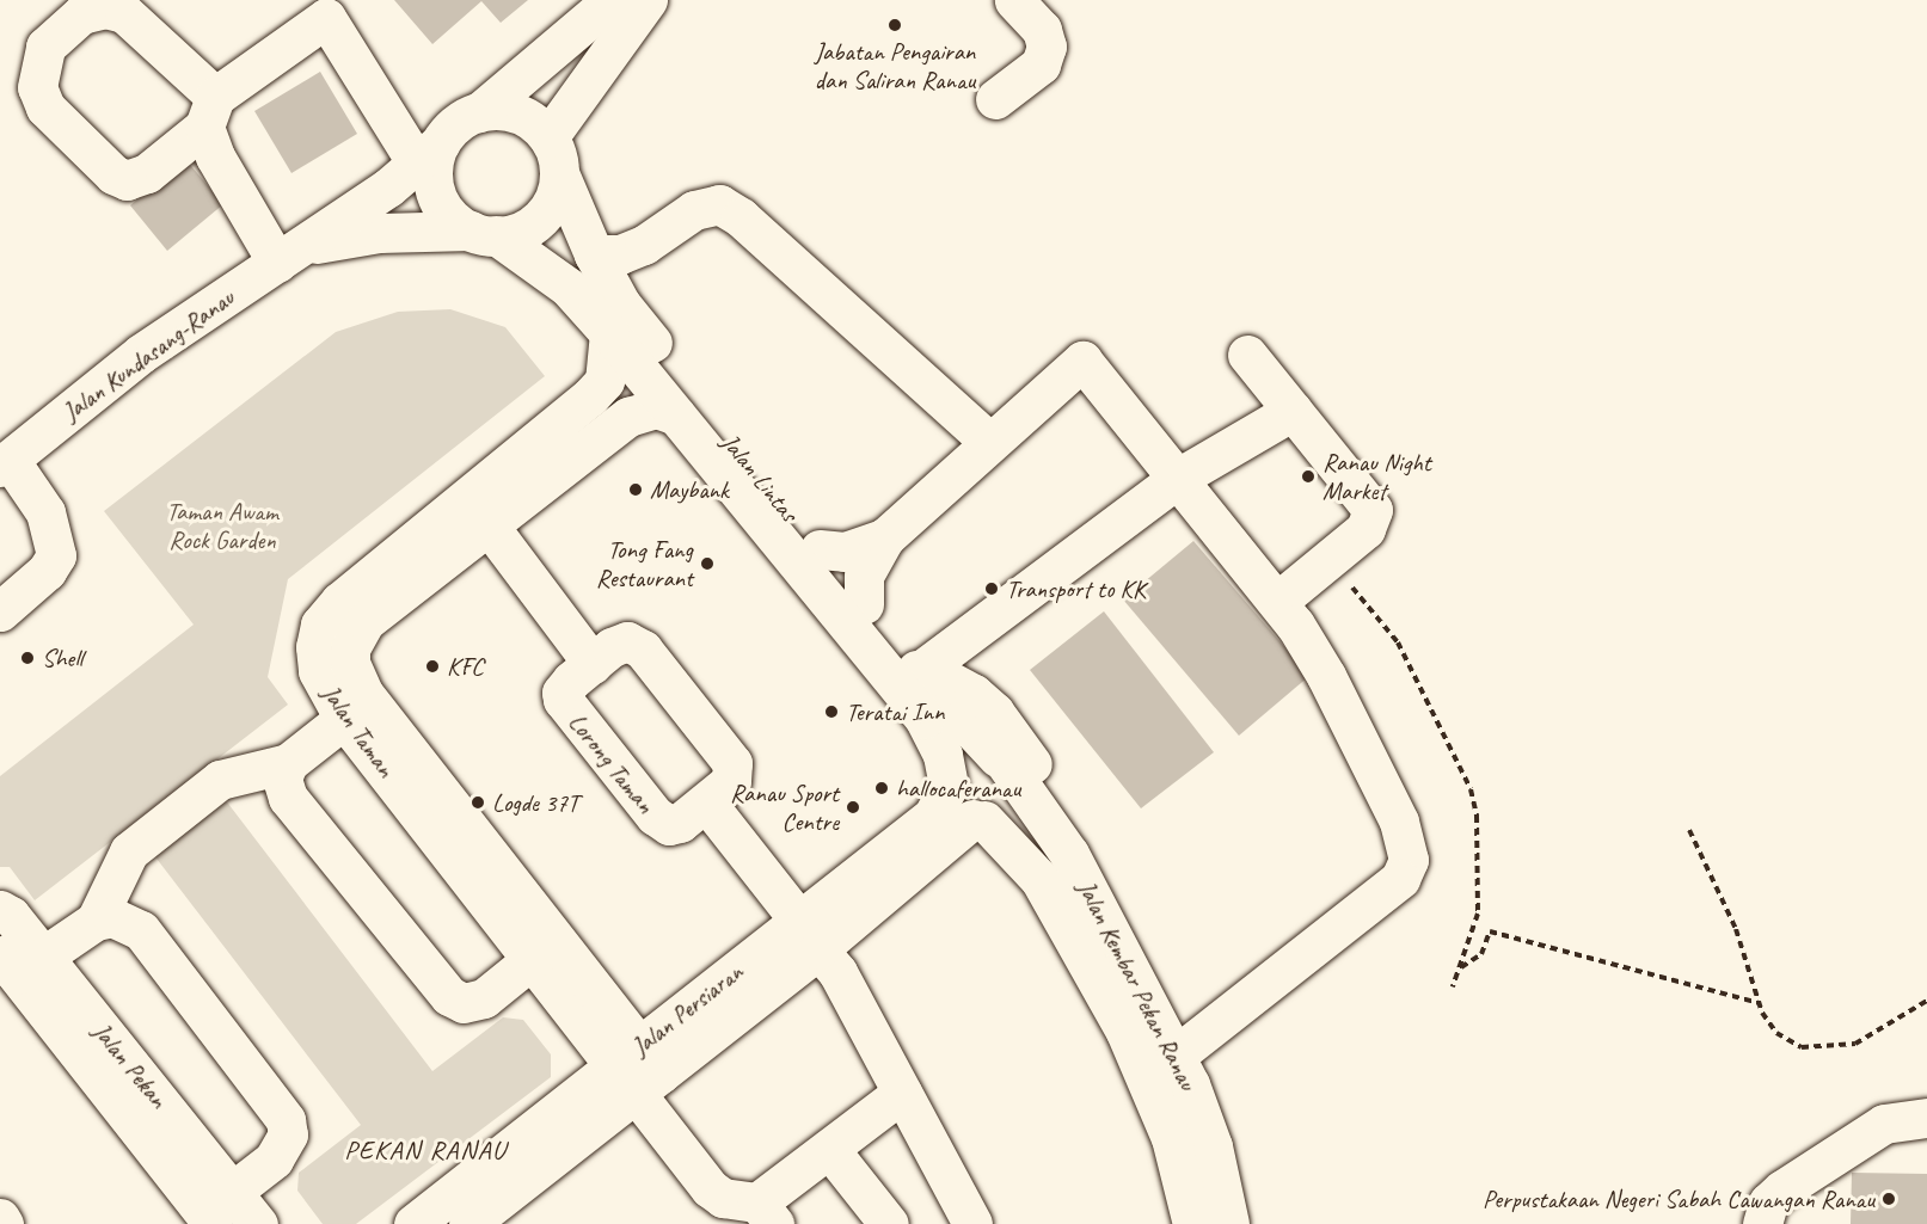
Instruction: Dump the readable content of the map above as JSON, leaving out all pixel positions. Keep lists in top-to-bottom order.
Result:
{
  "streets": {
    "main road": [
      "Jalan Kundasang-Ranau",
      "Jalan Lintas",
      "Jalan Taman",
      "Lorong Taman",
      "Jalan Kembar Pekan Ranau",
      "Jalan Persiaran",
      "Jalan Pekan"
    ]
  },
  "crossings": [
    ["Jalan Kundasang-Ranau", "Jalan Lintas"],
    ["Jalan Lintas", "Jalan Taman"],
    ["Jalan Lintas", "Jalan Kembar Pekan Ranau"],
    ["Jalan Lintas", "Jalan Persiaran"],
    ["Jalan Taman", "Jalan Persiaran"],
    ["Jalan Kembar Pekan Ranau", "Jalan Persiaran"]
  ],
  "districts": ["PEKAN RANAU"],
  "parks": ["Taman Awam Rock Garden"],
  "places": [
    "Jabatan Pengairan dan Saliran Ranau",
    "Ranau Night Market",
    "Maybank",
    "Tong Fang Restaurant",
    "Transport to KK",
    "Shell",
    "KFC",
    "Teratai Inn",
    "hallocaferanau",
    "Logde 37T",
    "Ranau Sport Centre",
    "Perpustakaan Negeri Sabah Cawangan Ranau"
  ]
}
